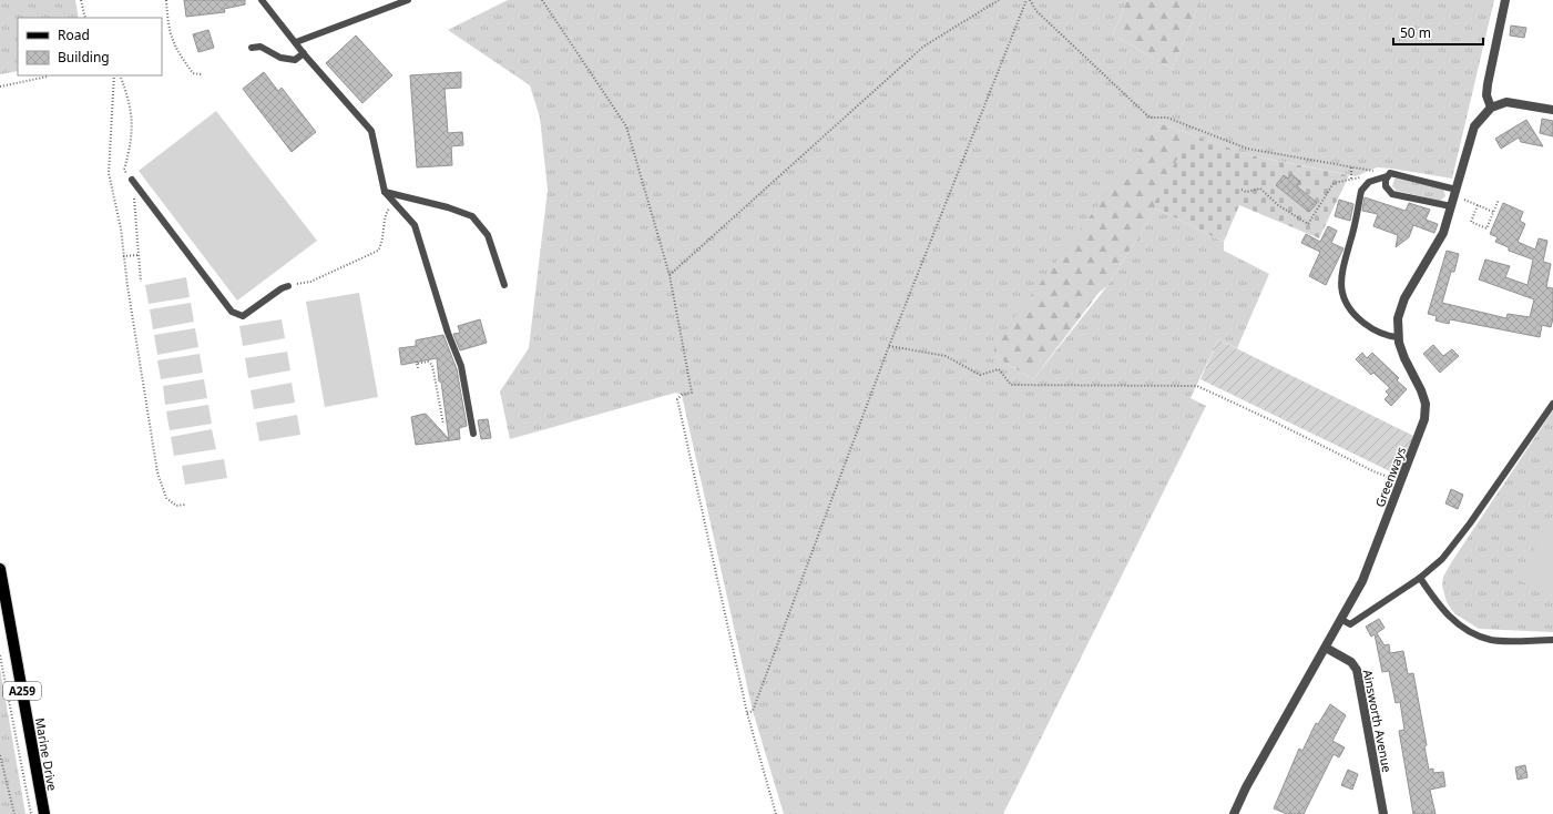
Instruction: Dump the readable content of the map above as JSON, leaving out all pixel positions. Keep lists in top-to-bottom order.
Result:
{
  "streets": {
    "main road": ["A259", "Marine Drive"],
    "street": ["Greenways", "Ainsworth Avenue"]
  },
  "crossings": [
    ["Greenways", "Ainsworth Avenue"]
  ],
  "legend": ["Road", "Building"],
  "scale_bar": "50 m"
}
